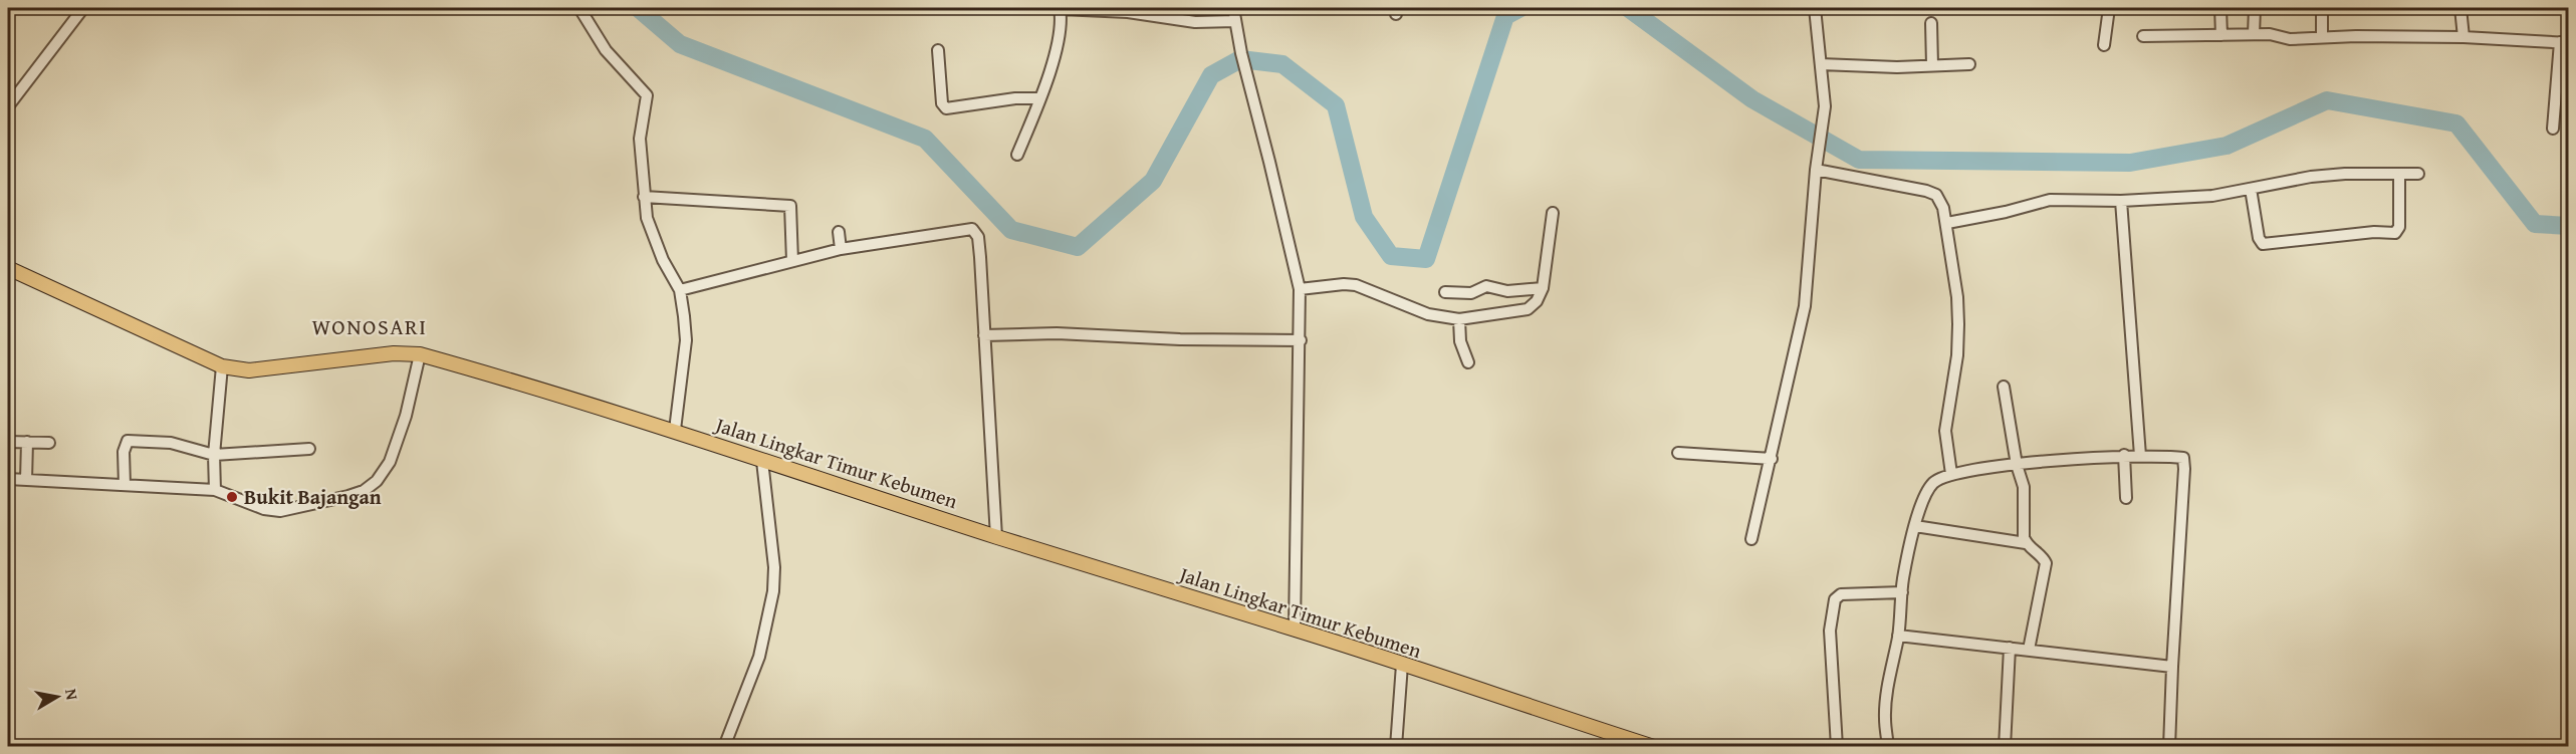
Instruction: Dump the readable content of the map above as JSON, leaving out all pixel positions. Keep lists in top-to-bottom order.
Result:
{
  "streets": {
    "main road": ["Jalan Lingkar Timur Kebumen"]
  },
  "districts": ["WONOSARI"],
  "places": ["Bukit Bajangan"],
  "north": "right"
}
